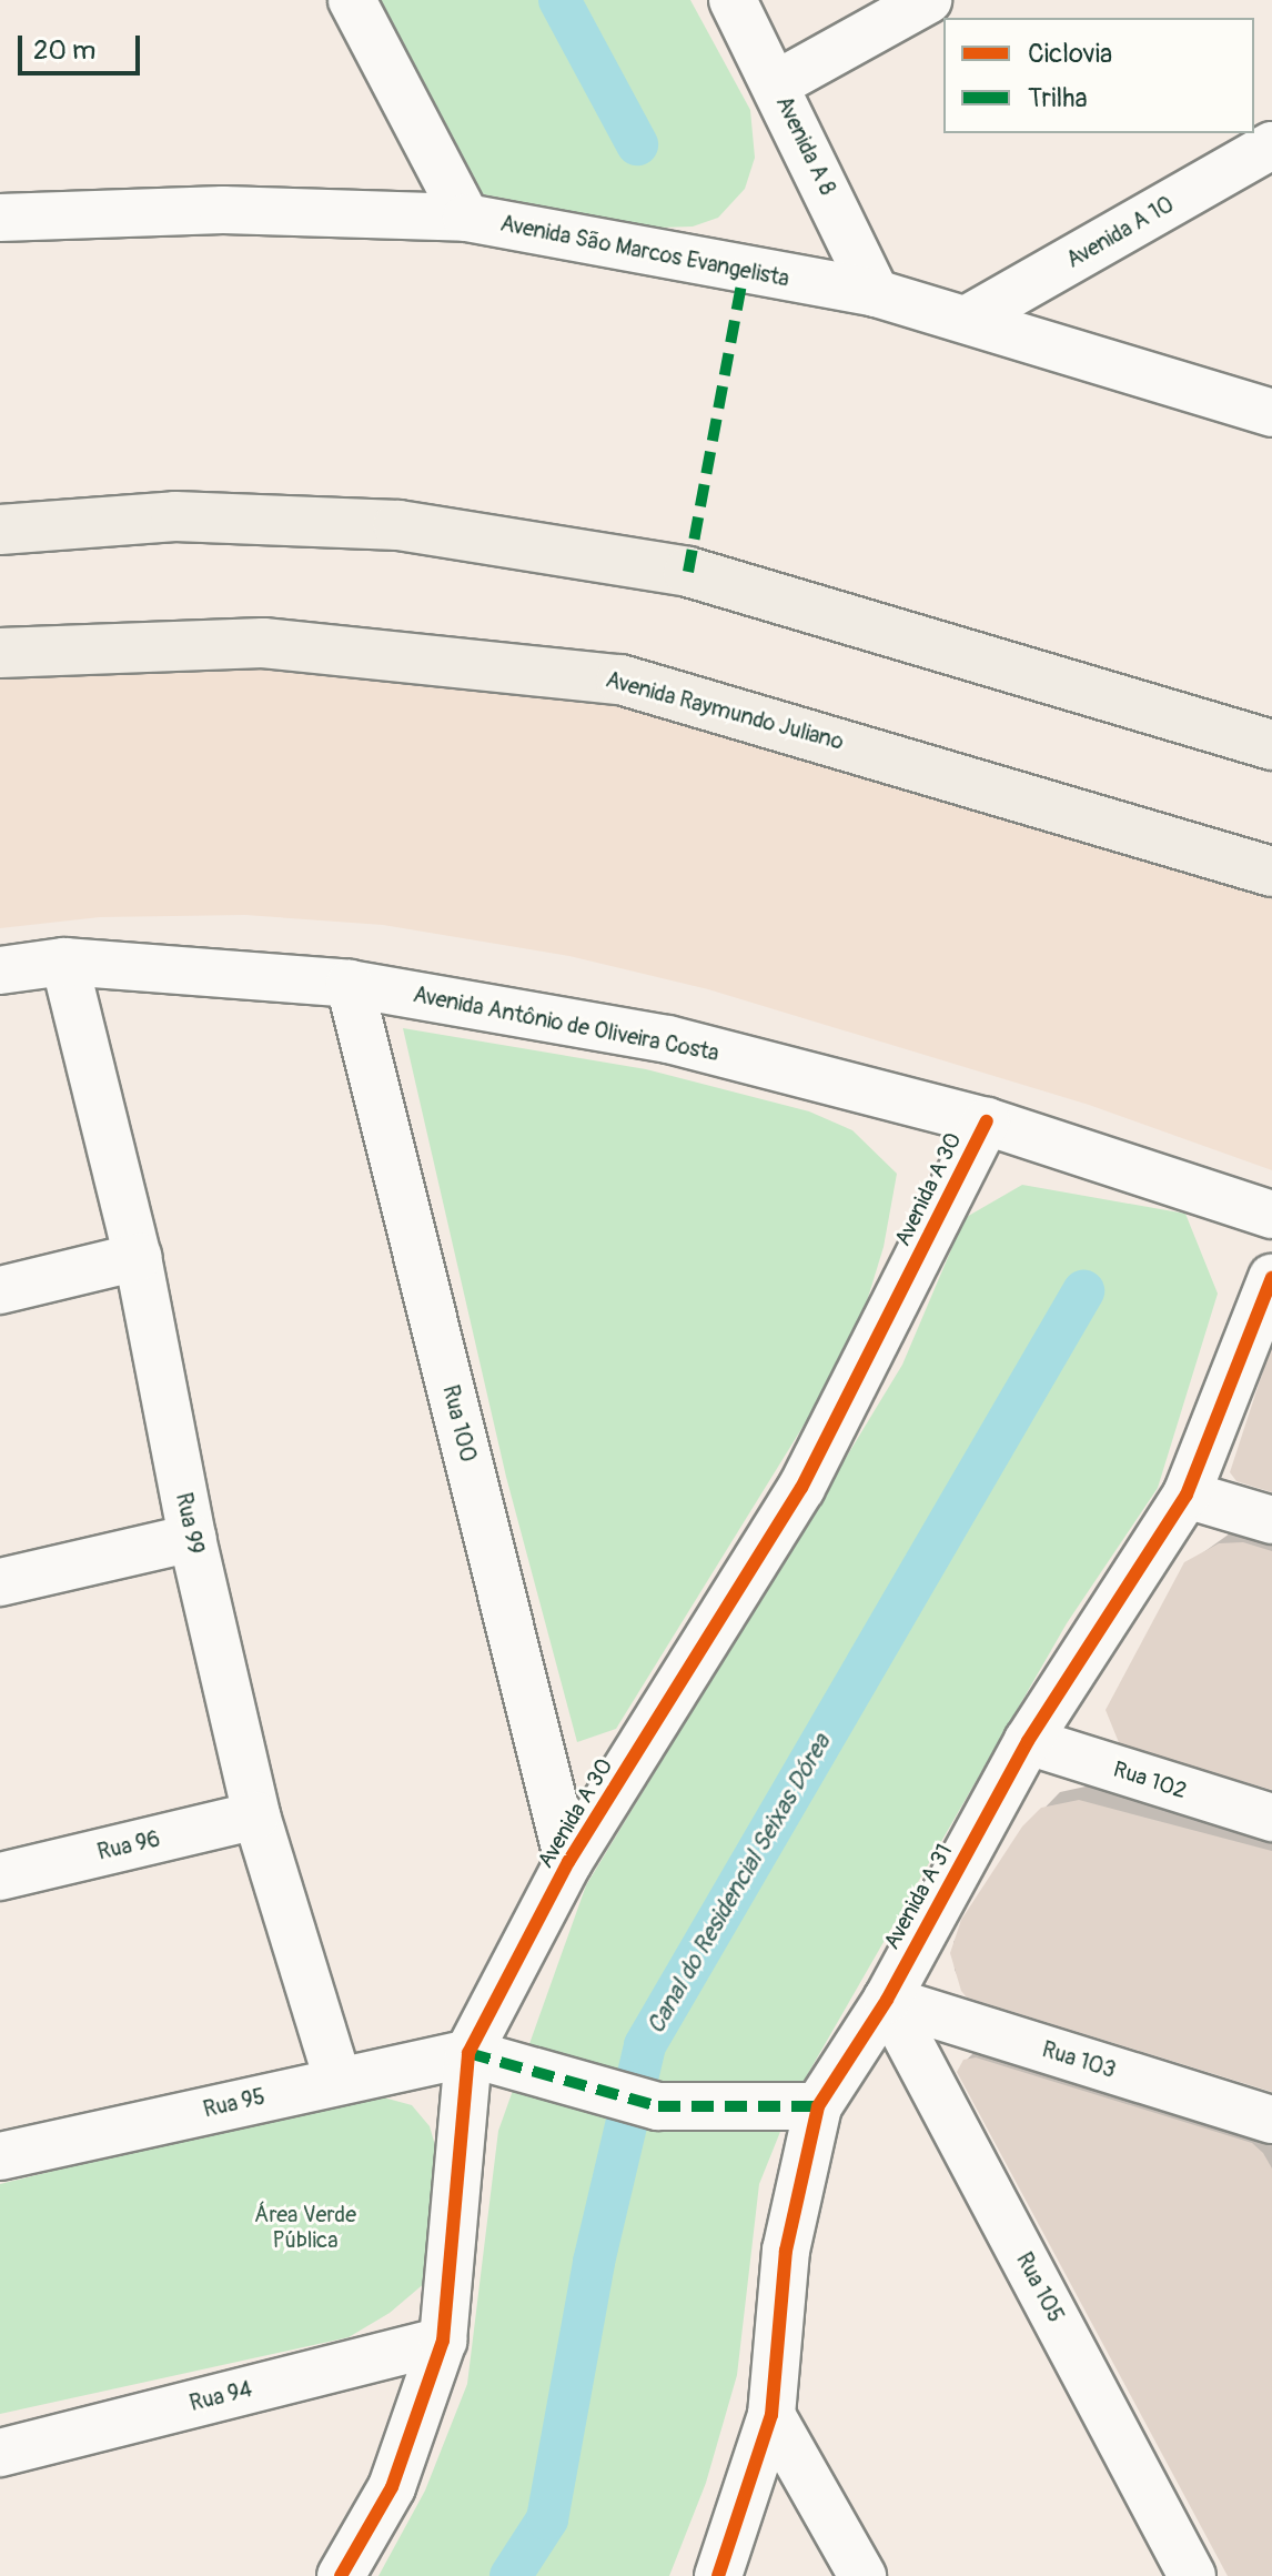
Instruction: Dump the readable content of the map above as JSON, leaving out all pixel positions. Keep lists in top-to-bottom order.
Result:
{
  "streets": {
    "main road": ["Avenida Raymundo Juliano"],
    "street": [
      "Avenida A 8",
      "Avenida A 10",
      "Avenida São Marcos Evangelista",
      "Avenida Antônio de Oliveira Costa",
      "Avenida A 30",
      "Rua 100",
      "Rua 99",
      "Rua 102",
      "Rua 96",
      "Avenida A 31",
      "Rua 103",
      "Rua 95",
      "Rua 105",
      "Rua 94"
    ]
  },
  "crossings": [
    ["Avenida A 8", "Avenida São Marcos Evangelista"],
    ["Avenida A 10", "Avenida São Marcos Evangelista"],
    ["Avenida Antônio de Oliveira Costa", "Avenida A 30"],
    ["Avenida Antônio de Oliveira Costa", "Rua 100"],
    ["Avenida Antônio de Oliveira Costa", "Rua 99"],
    ["Avenida A 30", "Rua 100"],
    ["Avenida A 30", "Rua 95"],
    ["Avenida A 30", "Rua 94"],
    ["Rua 99", "Rua 96"],
    ["Rua 99", "Rua 95"],
    ["Rua 102", "Avenida A 31"],
    ["Avenida A 31", "Rua 103"],
    ["Avenida A 31", "Rua 105"],
    ["Rua 103", "Rua 105"]
  ],
  "water": ["Canal do Residencial Seixas Dórea"],
  "parks": ["Área Verde Pública"],
  "legend": ["Ciclovia", "Trilha"],
  "scale_bar": "20 m"
}
